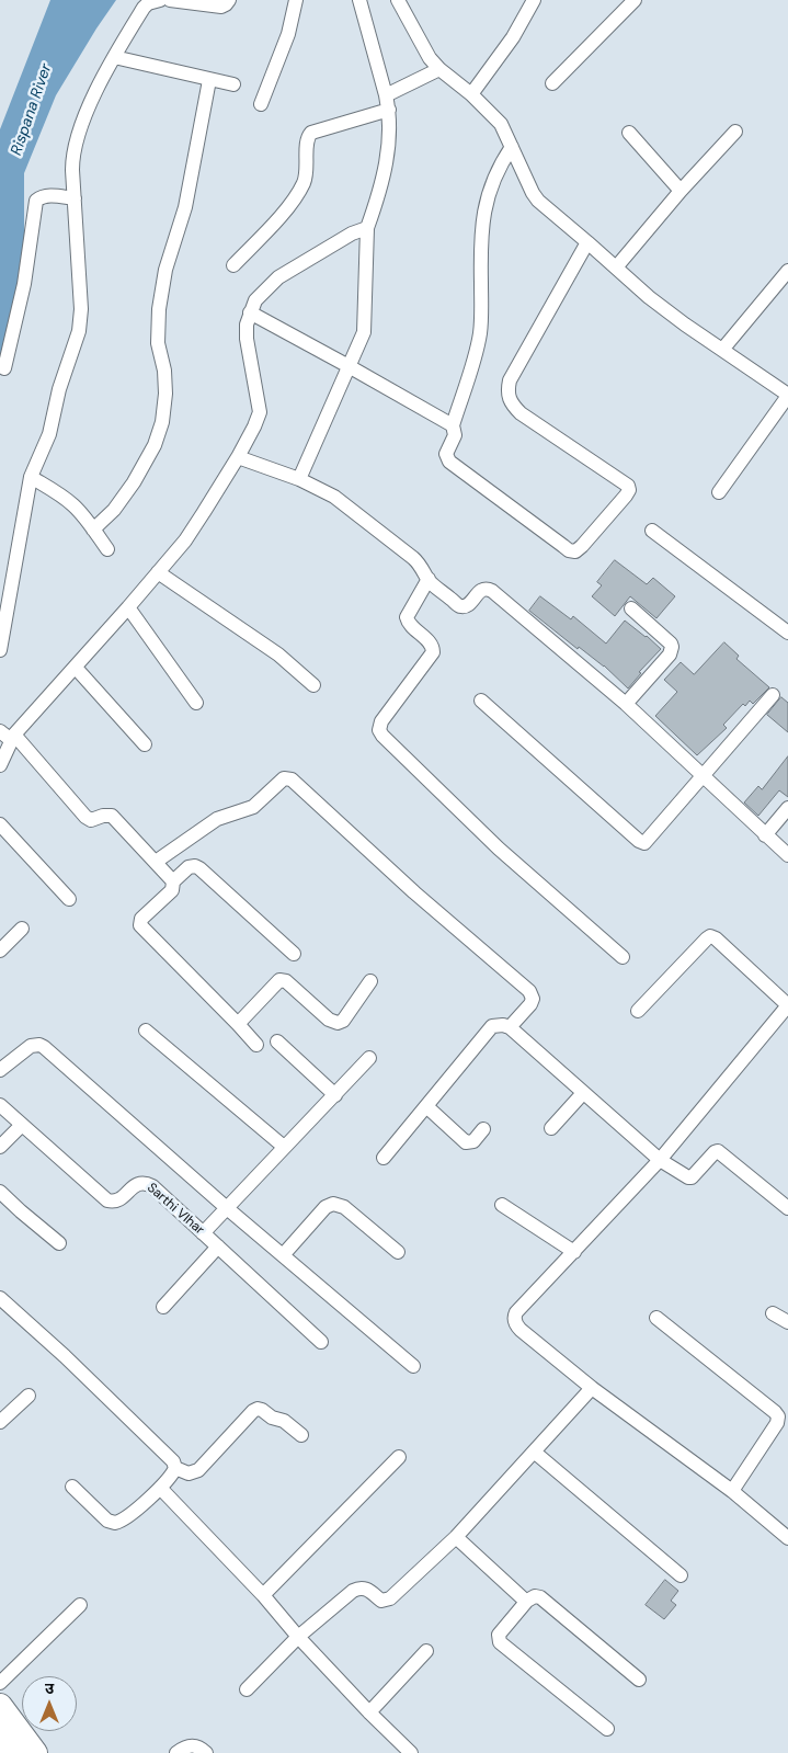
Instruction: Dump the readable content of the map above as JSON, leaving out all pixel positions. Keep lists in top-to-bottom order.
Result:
{
  "streets": {
    "street": ["Sarthi VIhar"]
  },
  "water": ["Rispana River"],
  "north": "top"
}
